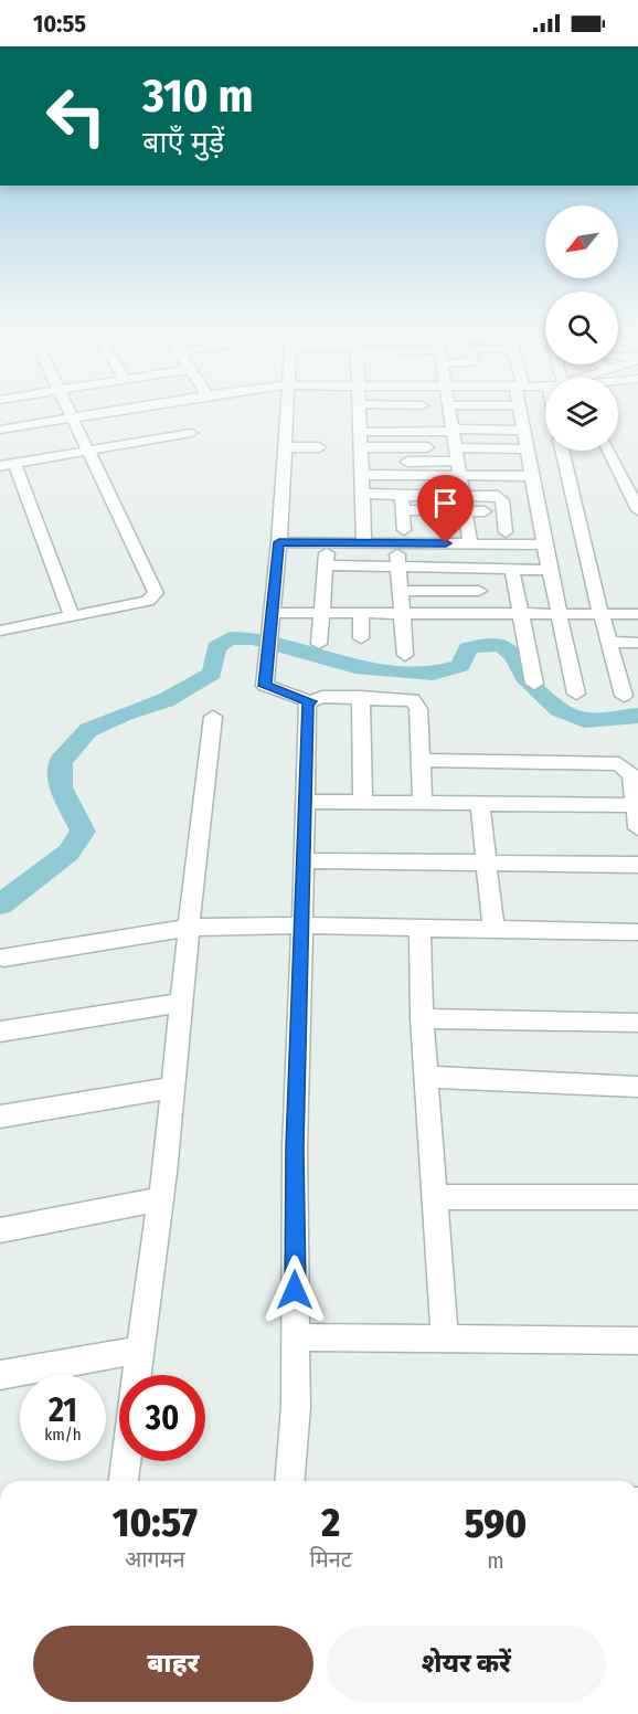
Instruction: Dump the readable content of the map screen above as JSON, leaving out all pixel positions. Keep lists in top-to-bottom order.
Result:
{
  "north": "bottom left",
  "page": {
    "status": "10:55",
    "turn": ["310 m", "बाएँ मुड़ें"],
    "speed": "21 km/h",
    "limit": "30",
    "eta": [
      "10:57",
      "आगमन",
      "2",
      "मिनट",
      "590",
      "m"
    ],
    "buttons": ["बाहर", "शेयर करें"]
  }
}
